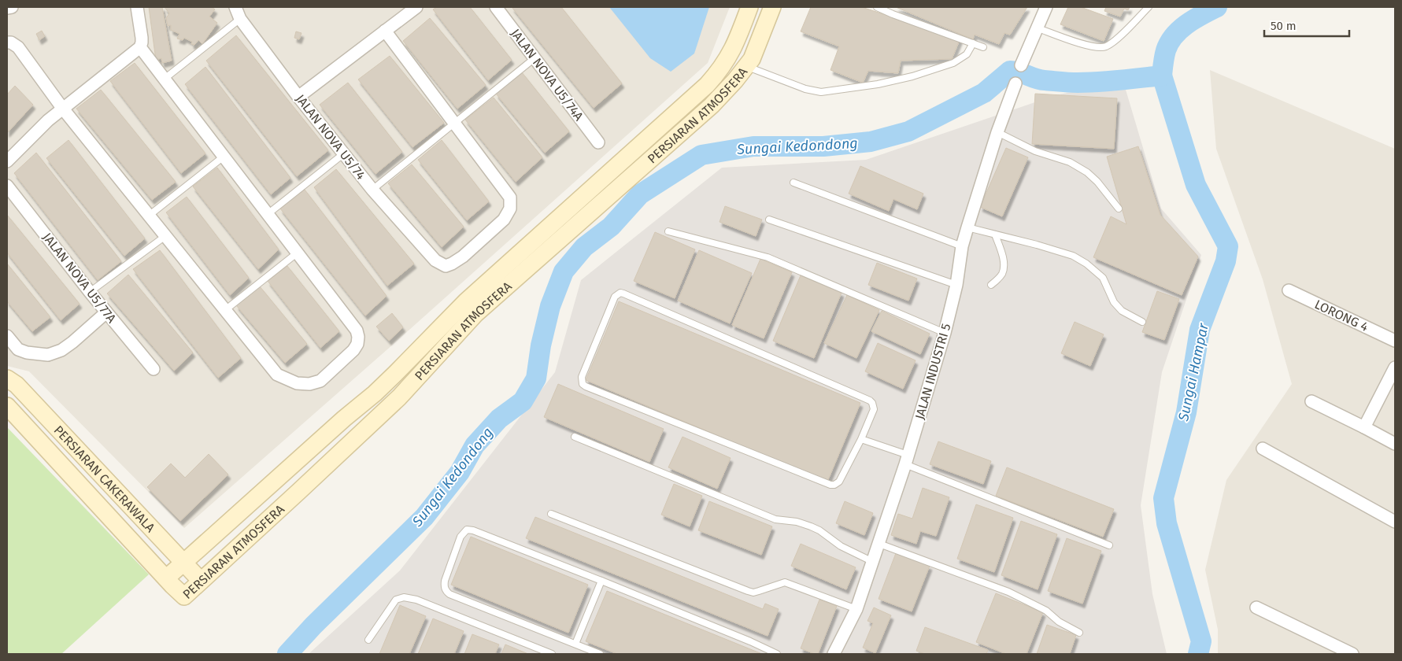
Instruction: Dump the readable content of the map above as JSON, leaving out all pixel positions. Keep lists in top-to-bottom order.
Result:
{
  "streets": {
    "street": [
      "JALAN NOVA U5/74A",
      "PERSIARAN ATMOSFERA",
      "JALAN NOVA U5/74",
      "JALAN NOVA U5/77A",
      "LORONG 4",
      "JALAN INDUSTRI 5",
      "PERSIARAN CAKERAWALA"
    ]
  },
  "crossings": [
    ["PERSIARAN ATMOSFERA", "PERSIARAN CAKERAWALA"]
  ],
  "water": ["Sungai Kedondong", "Sungai Hampar"],
  "scale_bar": "50 m"
}
